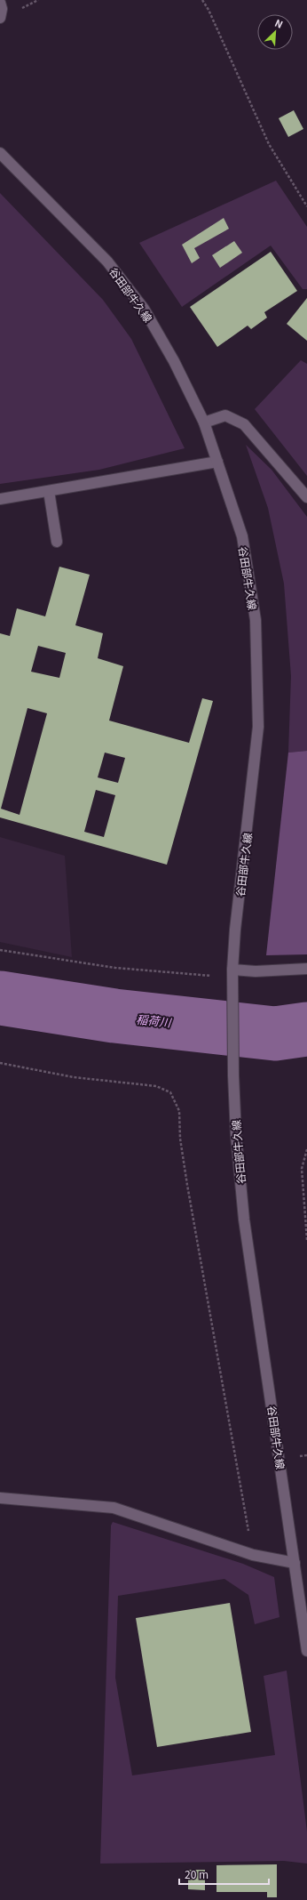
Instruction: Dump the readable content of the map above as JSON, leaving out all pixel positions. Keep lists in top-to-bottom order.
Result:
{
  "streets": {
    "main road": ["谷田部牛久線"]
  },
  "water": ["稲荷川"],
  "scale_bar": "20 m",
  "north": "top right"
}
